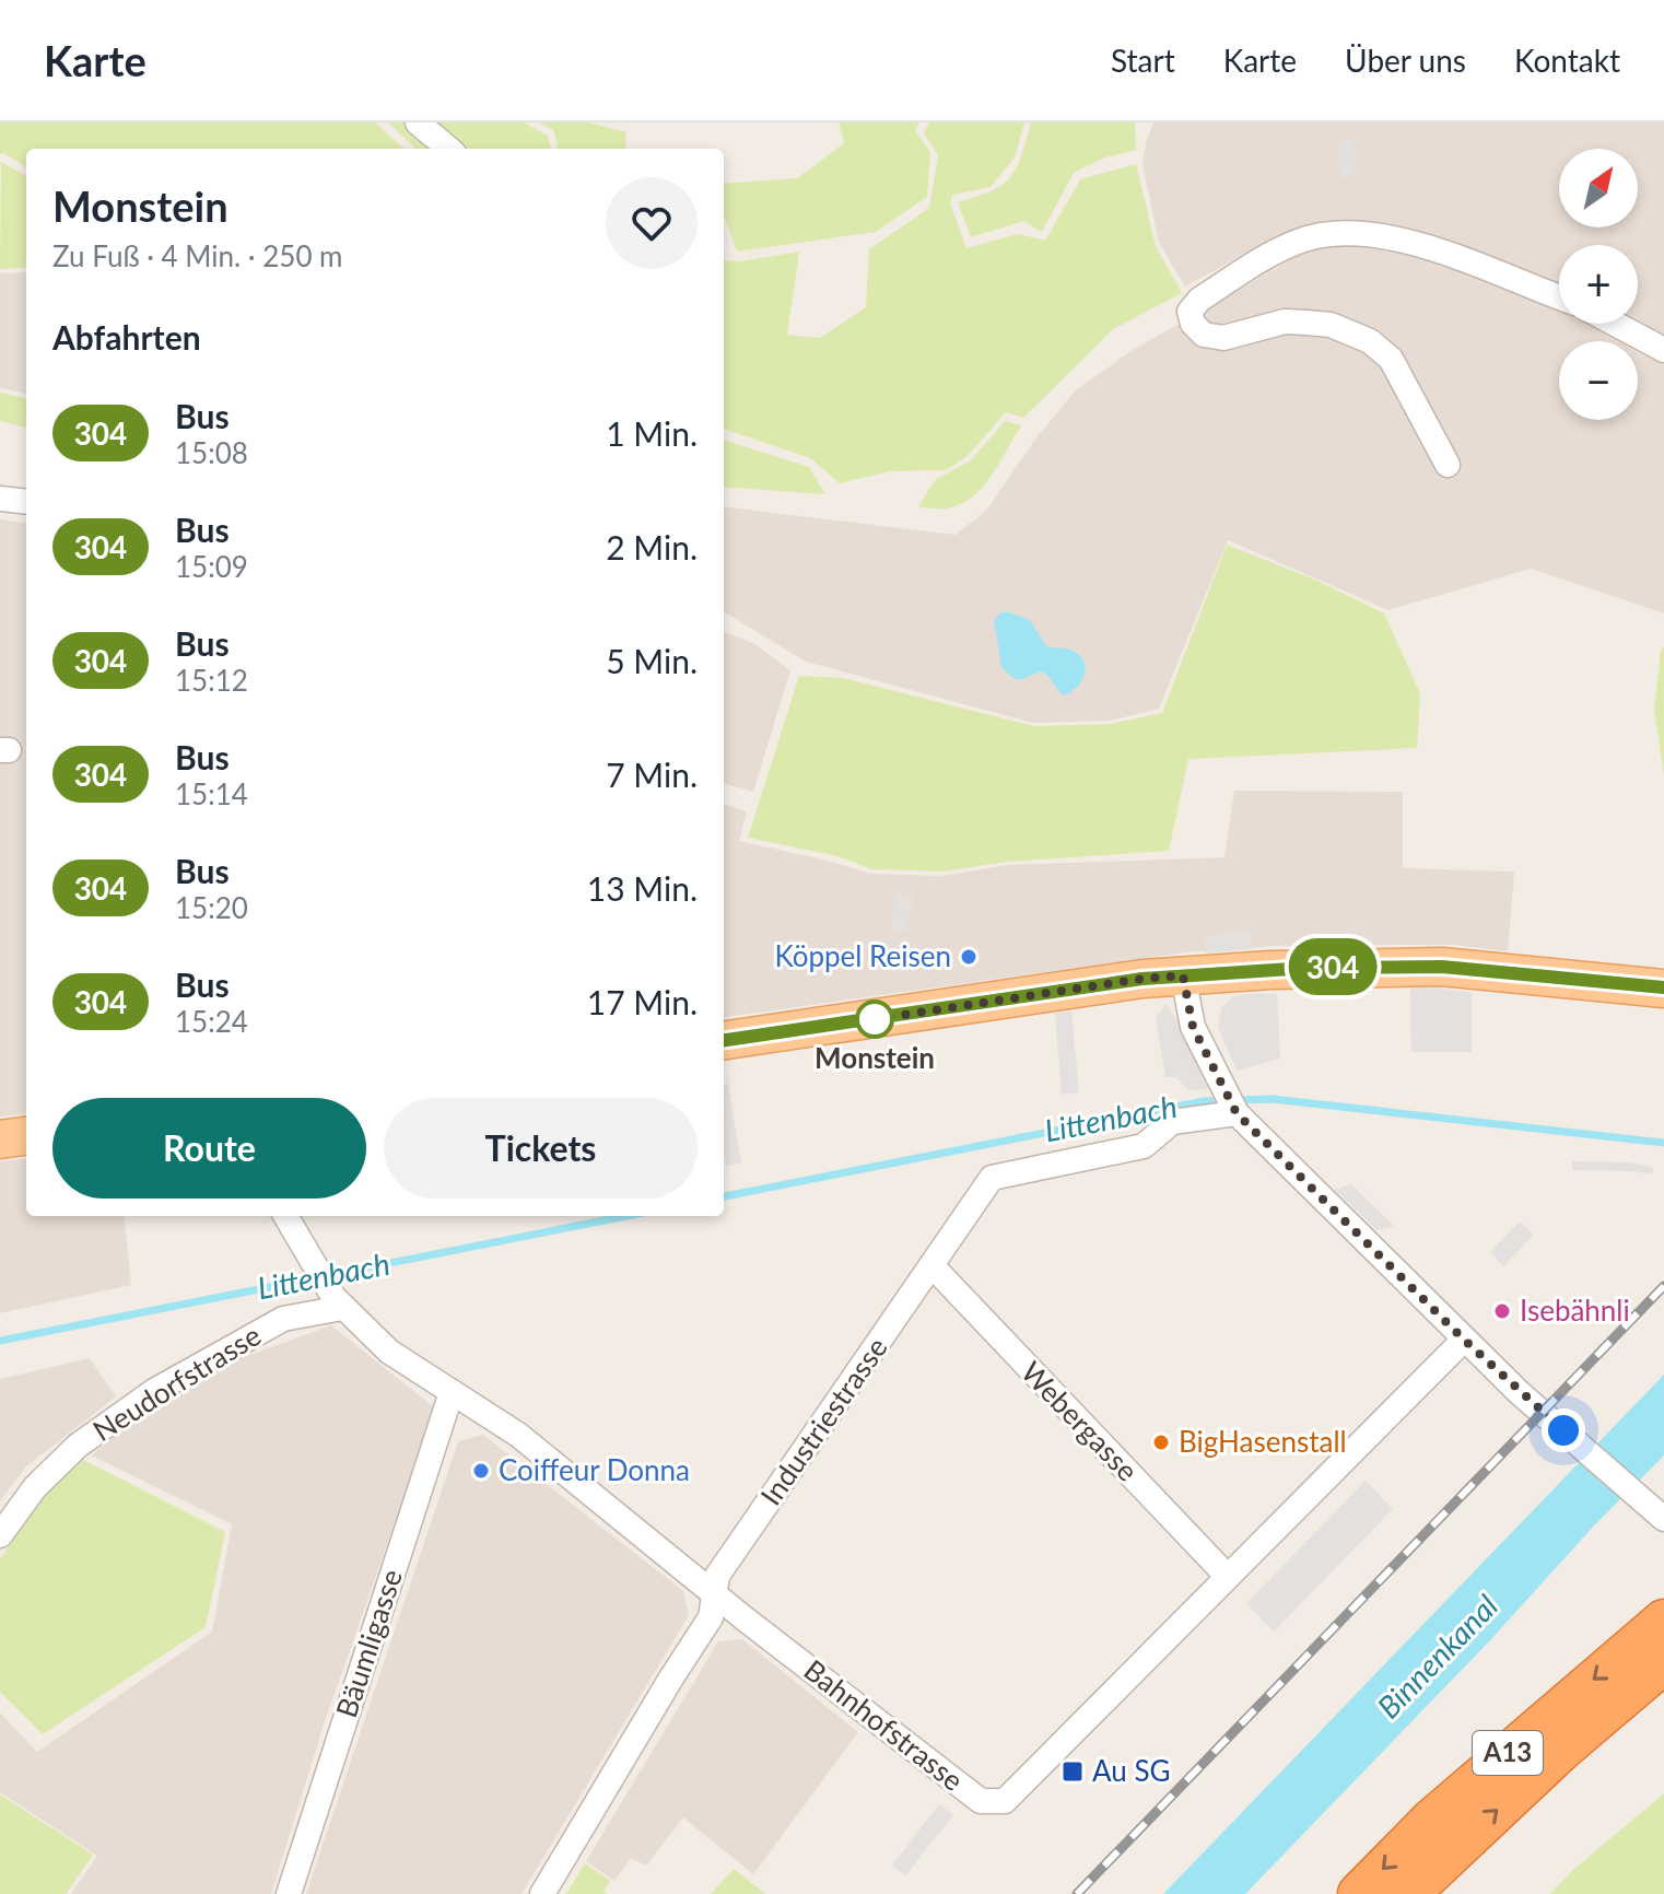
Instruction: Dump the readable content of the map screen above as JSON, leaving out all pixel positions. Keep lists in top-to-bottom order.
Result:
{
  "streets": {
    "highway": ["A13"],
    "street": [
      "Neudorfstrasse",
      "Industriestrasse",
      "Webergasse",
      "Bäumligasse",
      "Bahnhofstrasse"
    ]
  },
  "crossings": [
    ["Neudorfstrasse", "Bahnhofstrasse"],
    ["Industriestrasse", "Webergasse"],
    ["Industriestrasse", "Bahnhofstrasse"],
    ["Webergasse", "Bahnhofstrasse"],
    ["Bäumligasse", "Bahnhofstrasse"]
  ],
  "water": ["Littenbach", "Binnenkanal"],
  "places": {
    "other": [
      "Köppel Reisen",
      "Monstein",
      "Isebähnli",
      "BigHasenstall",
      "Coiffeur Donna"
    ],
    "transit": ["Au SG"]
  },
  "lines": ["bus line 304"],
  "north": "top right",
  "page": {
    "header": "Karte",
    "nav": [
      "Start",
      "Karte",
      "Über uns",
      "Kontakt"
    ],
    "on_map": "304",
    "map_buttons": ["+", "−"],
    "heading": [
      ["Monstein", "Zu Fuß · 4 Min. · 250 m"],
      "Abfahrten"
    ],
    "list": [
      {
        "mark": "304",
        "name": "Bus",
        "note": "15:08",
        "value": "1 Min."
      },
      {
        "mark": "304",
        "name": "Bus",
        "note": "15:09",
        "value": "2 Min."
      },
      {
        "mark": "304",
        "name": "Bus",
        "note": "15:12",
        "value": "5 Min."
      },
      {
        "mark": "304",
        "name": "Bus",
        "note": "15:14",
        "value": "7 Min."
      },
      {
        "mark": "304",
        "name": "Bus",
        "note": "15:20",
        "value": "13 Min."
      },
      {
        "mark": "304",
        "name": "Bus",
        "note": "15:24",
        "value": "17 Min."
      }
    ],
    "buttons": ["Route", "Tickets"]
  }
}
